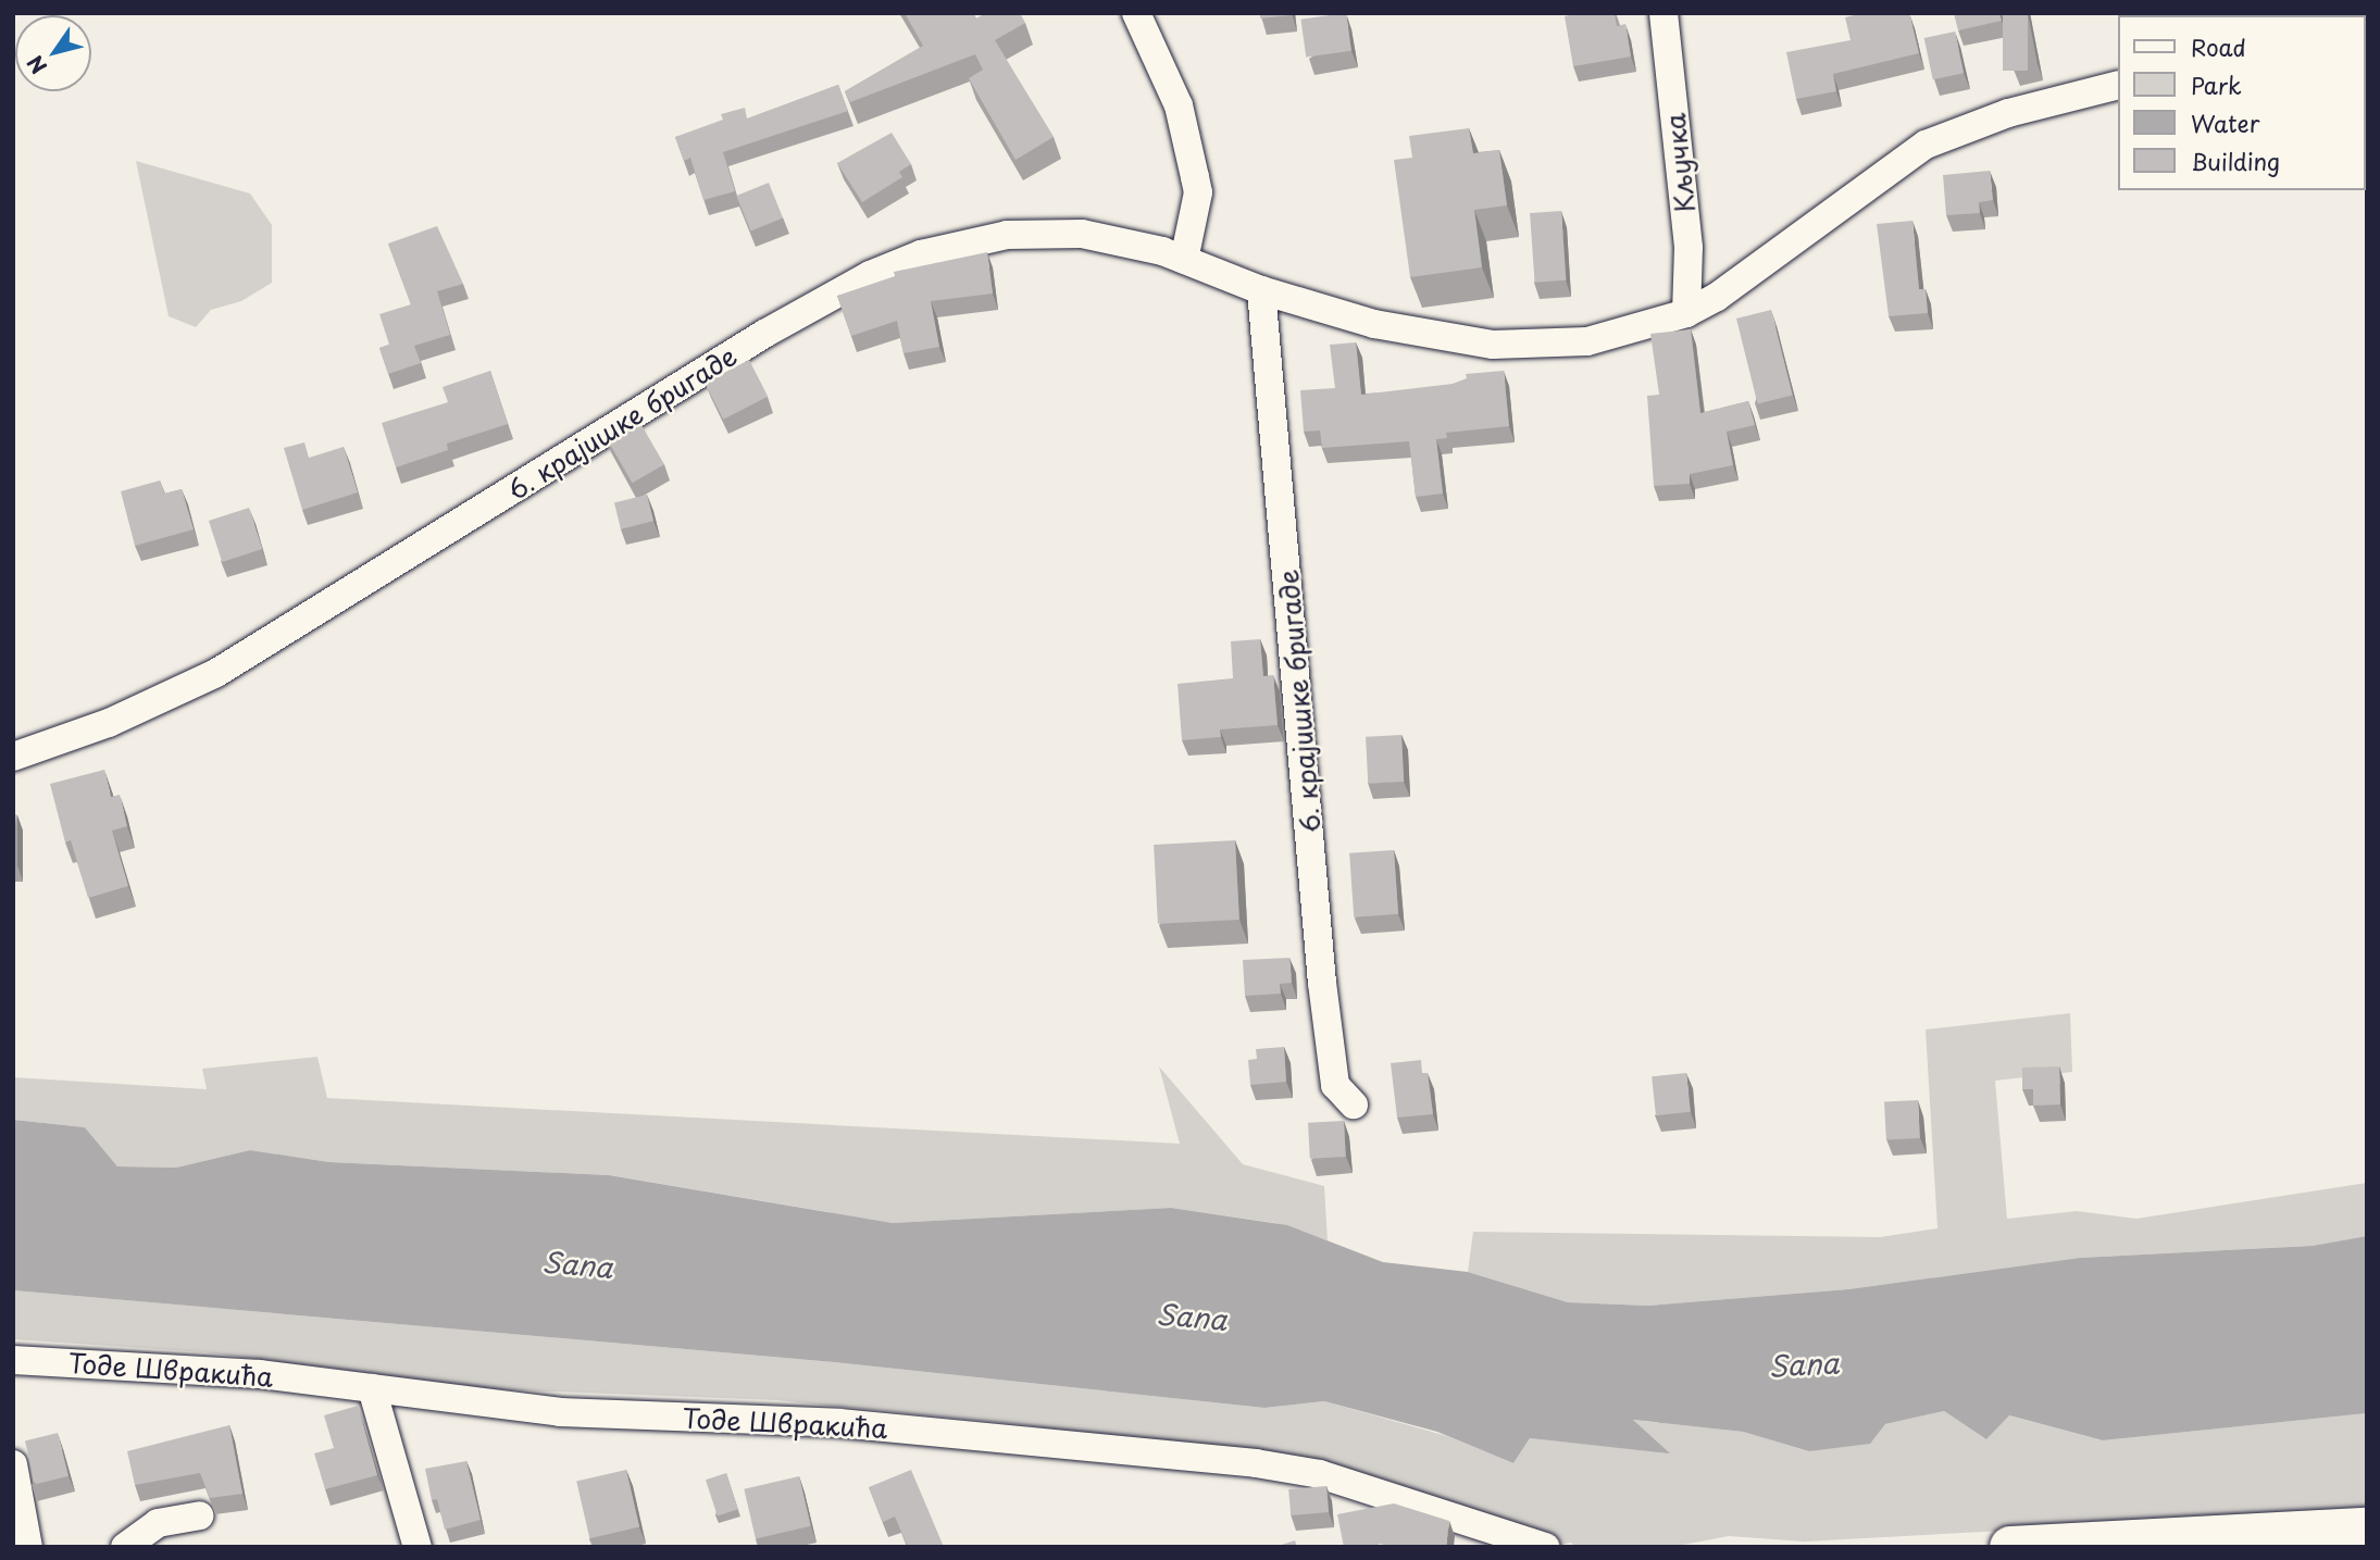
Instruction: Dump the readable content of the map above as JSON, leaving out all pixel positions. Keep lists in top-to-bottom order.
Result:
{
  "streets": {
    "street": ["Кључка", "6. крајишке бригаде", "Тоде Швракића"]
  },
  "crossings": [
    ["Кључка", "6. крајишке бригаде"]
  ],
  "water": ["Sana"],
  "legend": [
    "Road",
    "Park",
    "Water",
    "Building"
  ],
  "north": "bottom left"
}
